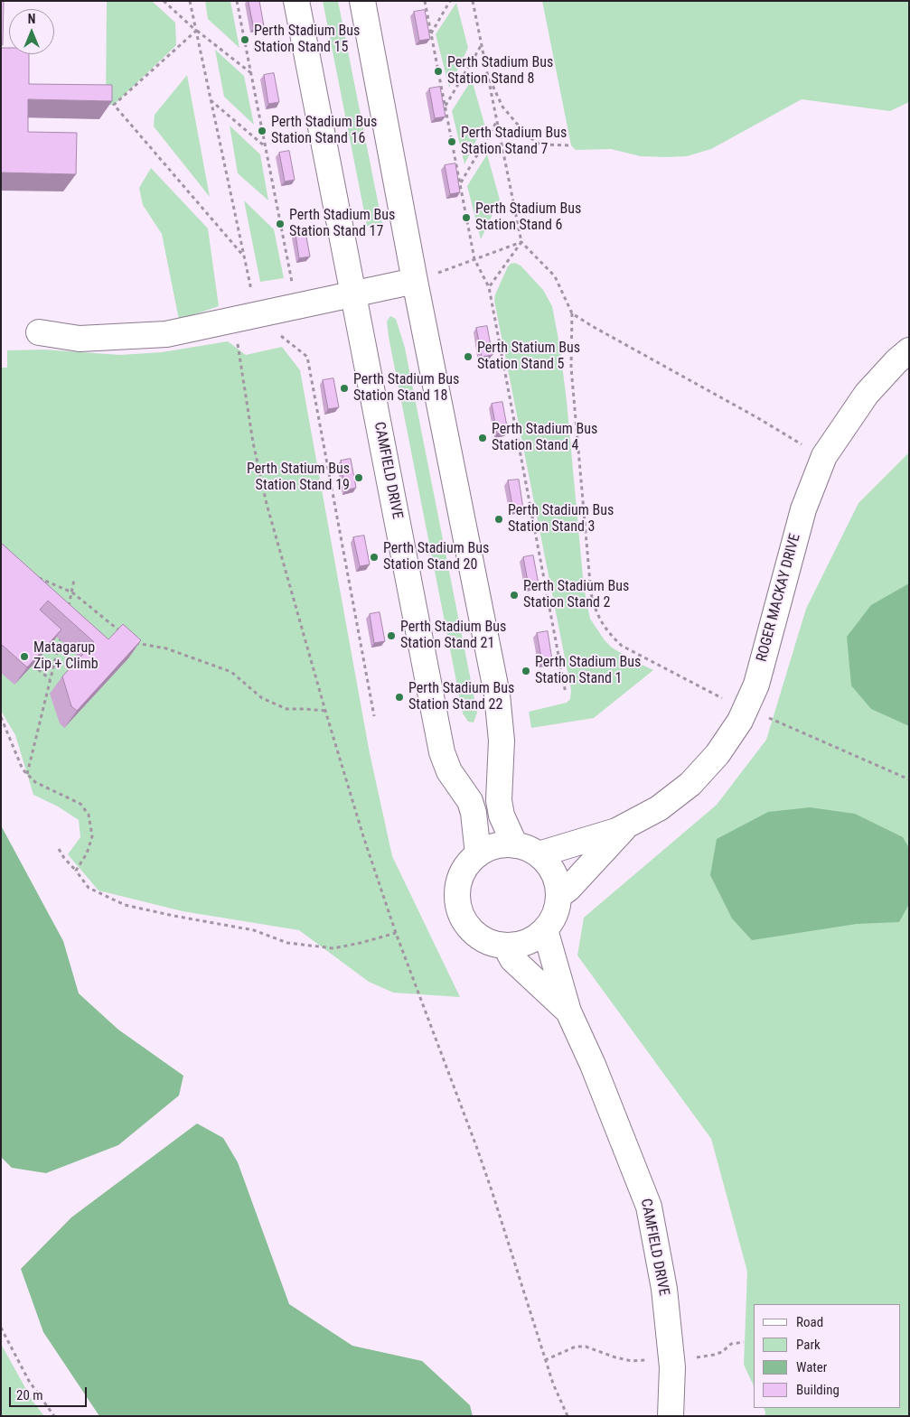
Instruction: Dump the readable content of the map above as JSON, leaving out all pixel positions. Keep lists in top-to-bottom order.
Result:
{
  "streets": {
    "street": ["CAMFIELD DRIVE", "ROGER MACKAY DRIVE"]
  },
  "places": [
    "Perth Stadium Bus Station Stand 15",
    "Perth Stadium Bus Station Stand 8",
    "Perth Stadium Bus Station Stand 16",
    "Perth Stadium Bus Station Stand 7",
    "Perth Stadium Bus Station Stand 6",
    "Perth Stadium Bus Station Stand 17",
    "Perth Statium Bus Station Stand 5",
    "Perth Stadium Bus Station Stand 18",
    "Perth Stadium Bus Station Stand 4",
    "Perth Statium Bus Station Stand 19",
    "Perth Stadium Bus Station Stand 3",
    "Perth Stadium Bus Station Stand 20",
    "Perth Stadium Bus Station Stand 2",
    "Perth Stadium Bus Station Stand 21",
    "Matagarup Zip + Climb",
    "Perth Stadium Bus Station Stand 1",
    "Perth Stadium Bus Station Stand 22"
  ],
  "legend": [
    "Road",
    "Park",
    "Water",
    "Building"
  ],
  "scale_bar": "20 m",
  "north": "top"
}
